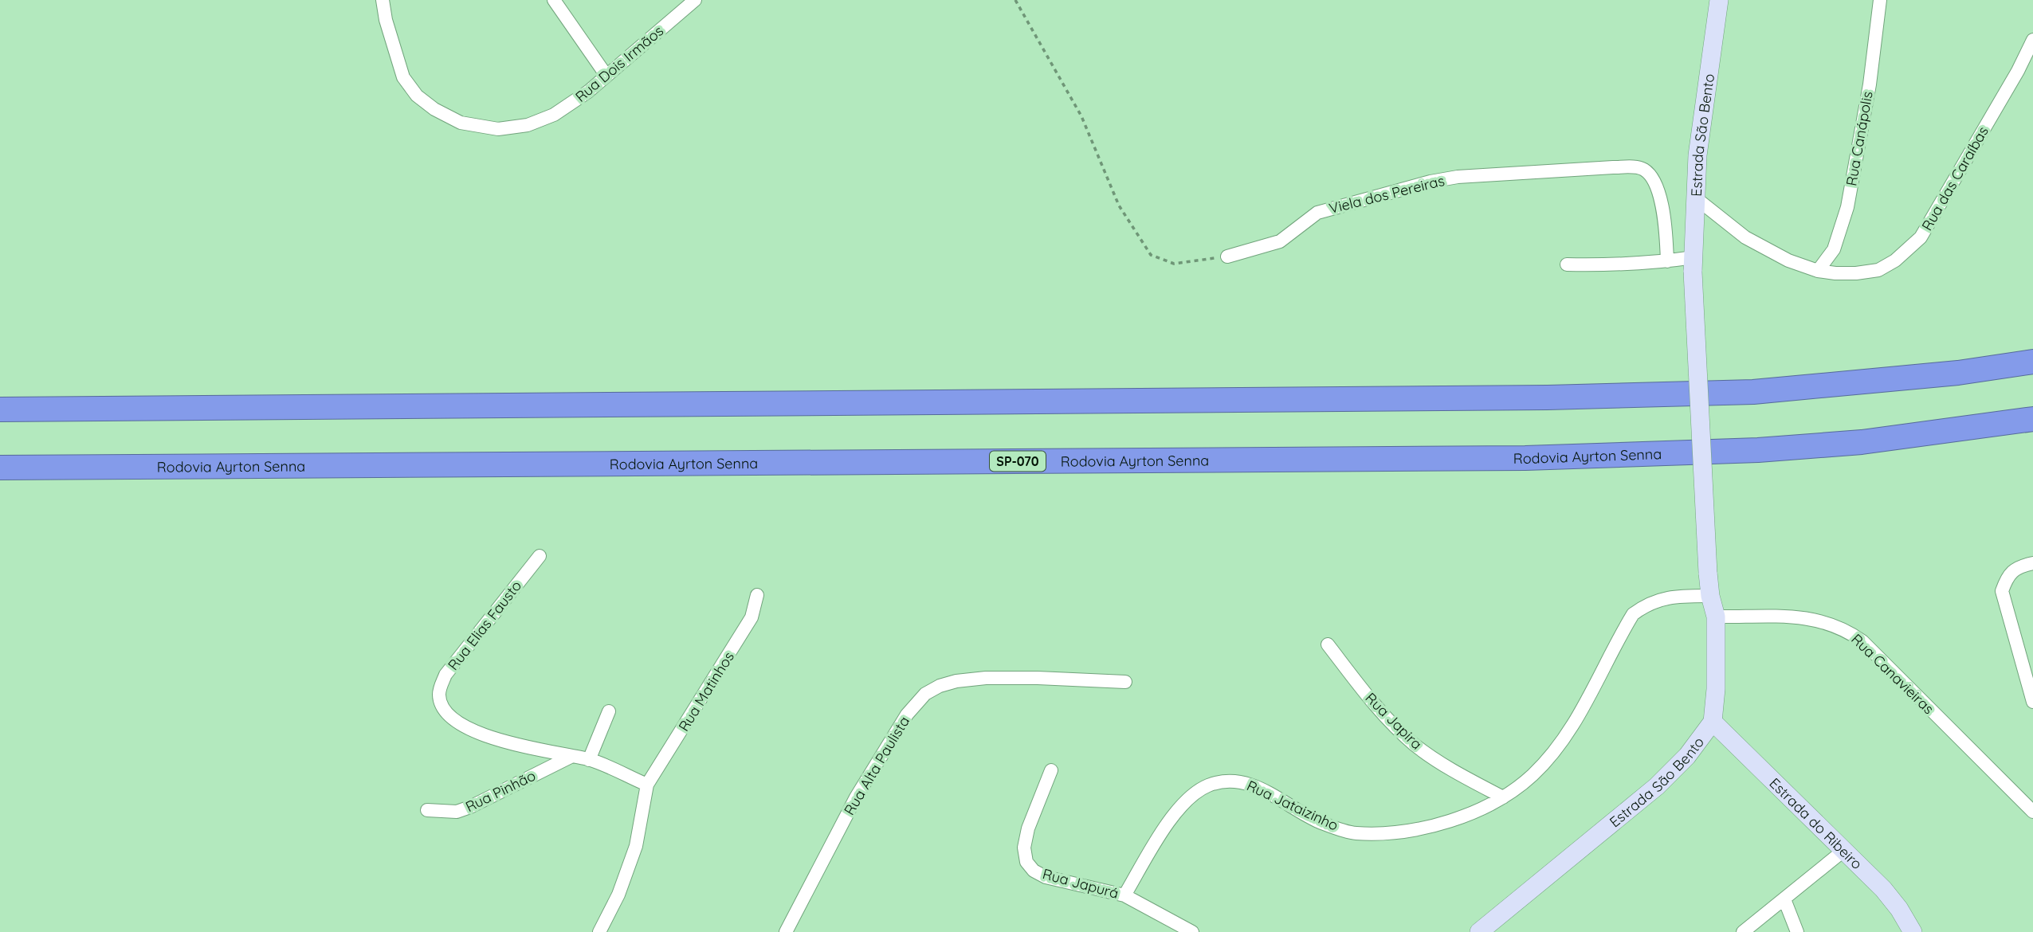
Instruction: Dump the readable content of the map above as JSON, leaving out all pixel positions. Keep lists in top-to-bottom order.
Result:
{
  "streets": {
    "highway": ["Rodovia Ayrton Senna", "SP-070"],
    "street": [
      "Rua Dois Irmãos",
      "Estrada São Bento",
      "Rua Canápolis",
      "Rua das Caraíbas",
      "Viela dos Pereiras",
      "Rua Elias Fausto",
      "Rua Canavieiras",
      "Rua Matinhos",
      "Rua Japira",
      "Rua Alta Paulista",
      "Rua Pinhão",
      "Rua Jataizinho",
      "Estrada do Ribeiro",
      "Rua Japurá"
    ]
  },
  "crossings": [
    ["Estrada São Bento", "Rua das Caraíbas"],
    ["Estrada São Bento", "Rua Canavieiras"],
    ["Estrada São Bento", "Rua Jataizinho"],
    ["Estrada São Bento", "Estrada do Ribeiro"],
    ["Rua Canápolis", "Rua das Caraíbas"],
    ["Rua Elias Fausto", "Rua Matinhos"],
    ["Rua Elias Fausto", "Rua Pinhão"],
    ["Rua Japira", "Rua Jataizinho"],
    ["Rua Jataizinho", "Rua Japurá"]
  ]
}
